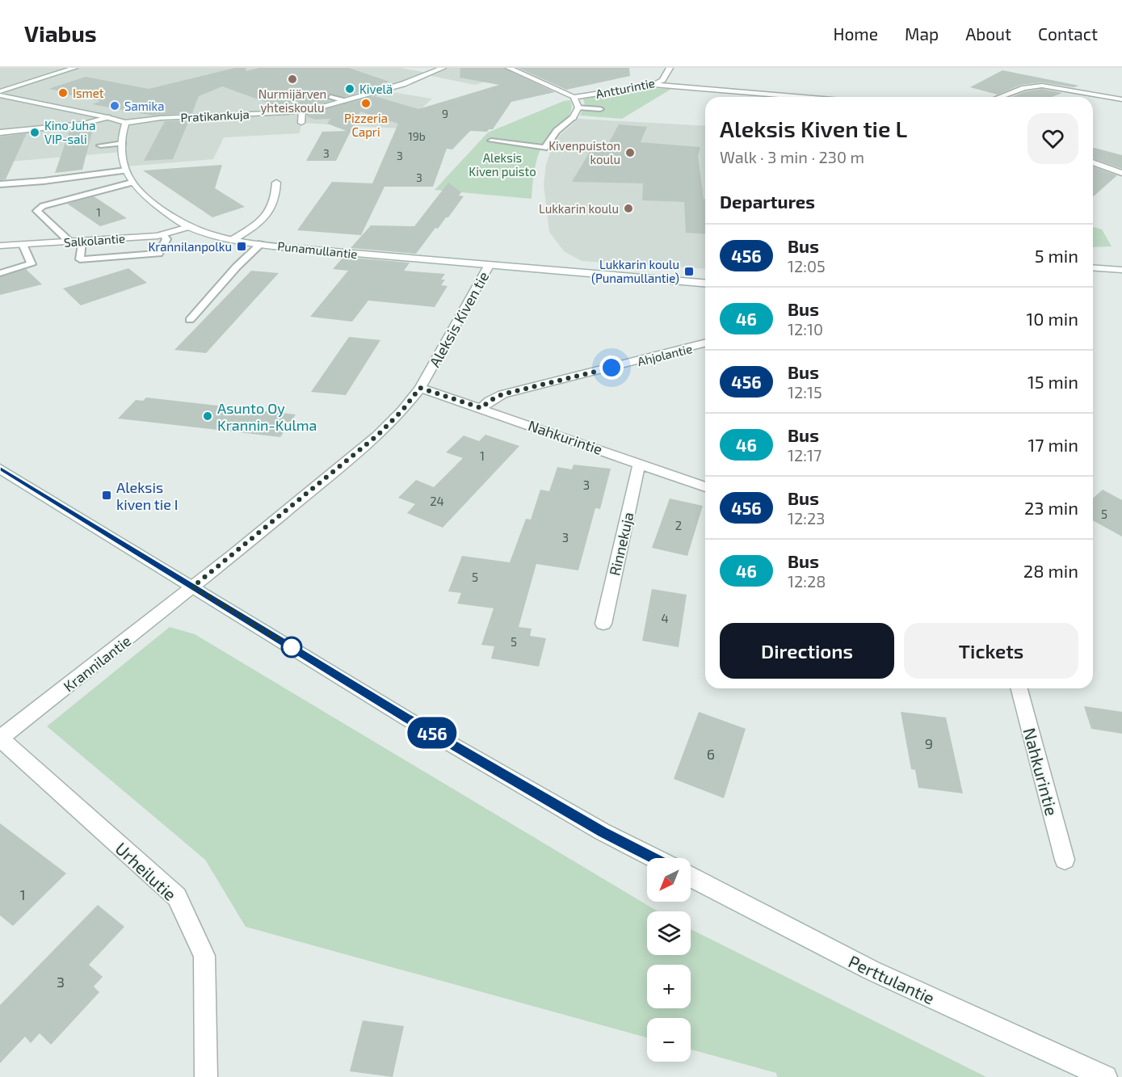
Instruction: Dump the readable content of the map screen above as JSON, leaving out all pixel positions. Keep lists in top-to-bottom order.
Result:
{
  "streets": {
    "street": [
      "Antturintie",
      "Pratikankuja",
      "Salkolantie",
      "Punamullantie",
      "Aleksis Kiven tie",
      "Ahjolantie",
      "Nahkurintie",
      "Rinnekuja",
      "Krannilantie",
      "Urheilutie",
      "Perttulantie"
    ]
  },
  "crossings": [
    ["Pratikankuja", "Punamullantie"],
    ["Salkolantie", "Punamullantie"],
    ["Punamullantie", "Aleksis Kiven tie"],
    ["Aleksis Kiven tie", "Nahkurintie"],
    ["Aleksis Kiven tie", "Krannilantie"],
    ["Ahjolantie", "Nahkurintie"],
    ["Nahkurintie", "Rinnekuja"],
    ["Krannilantie", "Urheilutie"]
  ],
  "parks": ["Aleksis Kiven puisto"],
  "places": {
    "other": [
      "Nurmijärven yhteiskoulu",
      "Kivelä",
      "Ismet",
      "Pizzeria Capri",
      "Samika",
      "Kino Juha VIP-sali",
      "Kivenpuiston koulu",
      "Lukkarin koulu",
      "Asunto Oy Krannin-Kulma"
    ],
    "transit": ["Krannilanpolku", "Lukkarin koulu (Punamullantie)", "Aleksis kiven tie I"]
  },
  "lines": ["bus line 456"],
  "house_numbers": [
    "9",
    "19b",
    "3",
    "3",
    "3",
    "1",
    "1",
    "3",
    "24",
    "5",
    "2",
    "3",
    "5",
    "4",
    "5",
    "9",
    "6",
    "1",
    "3"
  ],
  "north": "bottom left",
  "page": {
    "header": "Viabus",
    "nav": [
      "Home",
      "Map",
      "About",
      "Contact"
    ],
    "on_map": "456",
    "heading": [
      ["Aleksis Kiven tie L", "Walk · 3 min · 230 m"],
      "Departures"
    ],
    "list": [
      {
        "mark": "456",
        "name": "Bus",
        "note": "12:05",
        "value": "5 min"
      },
      {
        "mark": "46",
        "name": "Bus",
        "note": "12:10",
        "value": "10 min"
      },
      {
        "mark": "456",
        "name": "Bus",
        "note": "12:15",
        "value": "15 min"
      },
      {
        "mark": "46",
        "name": "Bus",
        "note": "12:17",
        "value": "17 min"
      },
      {
        "mark": "456",
        "name": "Bus",
        "note": "12:23",
        "value": "23 min"
      },
      {
        "mark": "46",
        "name": "Bus",
        "note": "12:28",
        "value": "28 min"
      }
    ],
    "buttons": ["Directions", "Tickets"],
    "map_buttons": ["+", "−"]
  }
}
